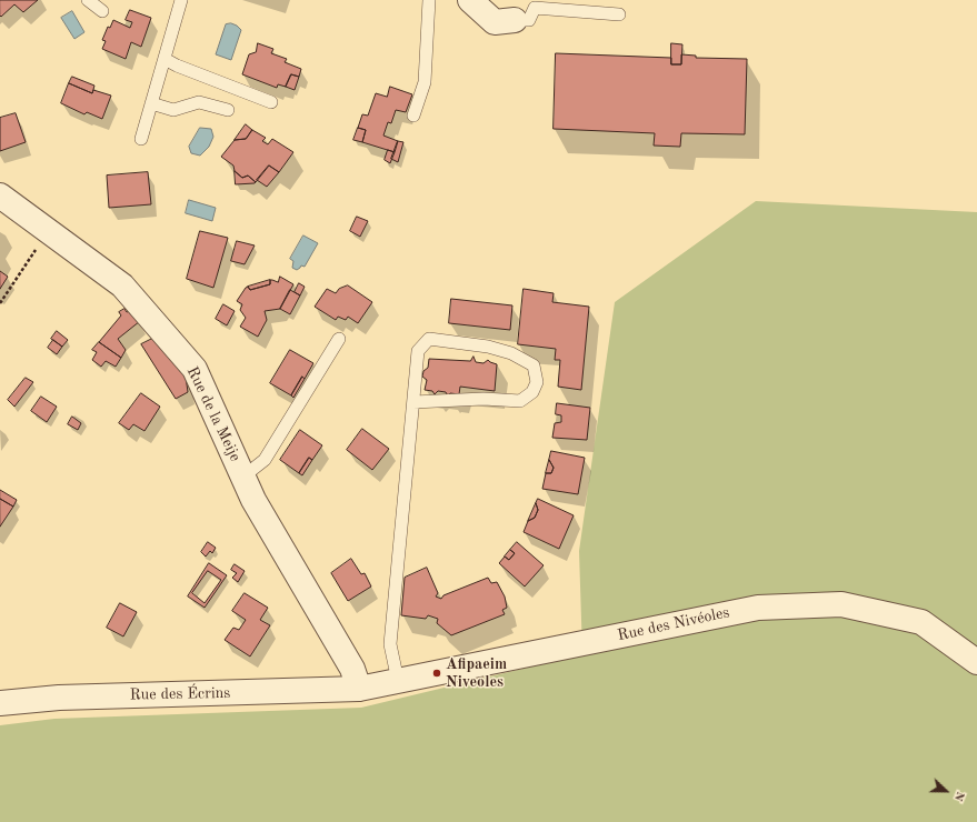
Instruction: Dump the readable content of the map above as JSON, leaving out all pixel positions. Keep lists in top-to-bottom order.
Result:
{
  "streets": {
    "street": ["Rue de la Meije", "Rue des Nivéoles", "Rue des Écrins"]
  },
  "crossings": [
    ["Rue de la Meije", "Rue des Nivéoles"],
    ["Rue de la Meije", "Rue des Écrins"],
    ["Rue des Nivéoles", "Rue des Écrins"]
  ],
  "places": ["Afipaeim Niveoles"],
  "north": "right"
}
